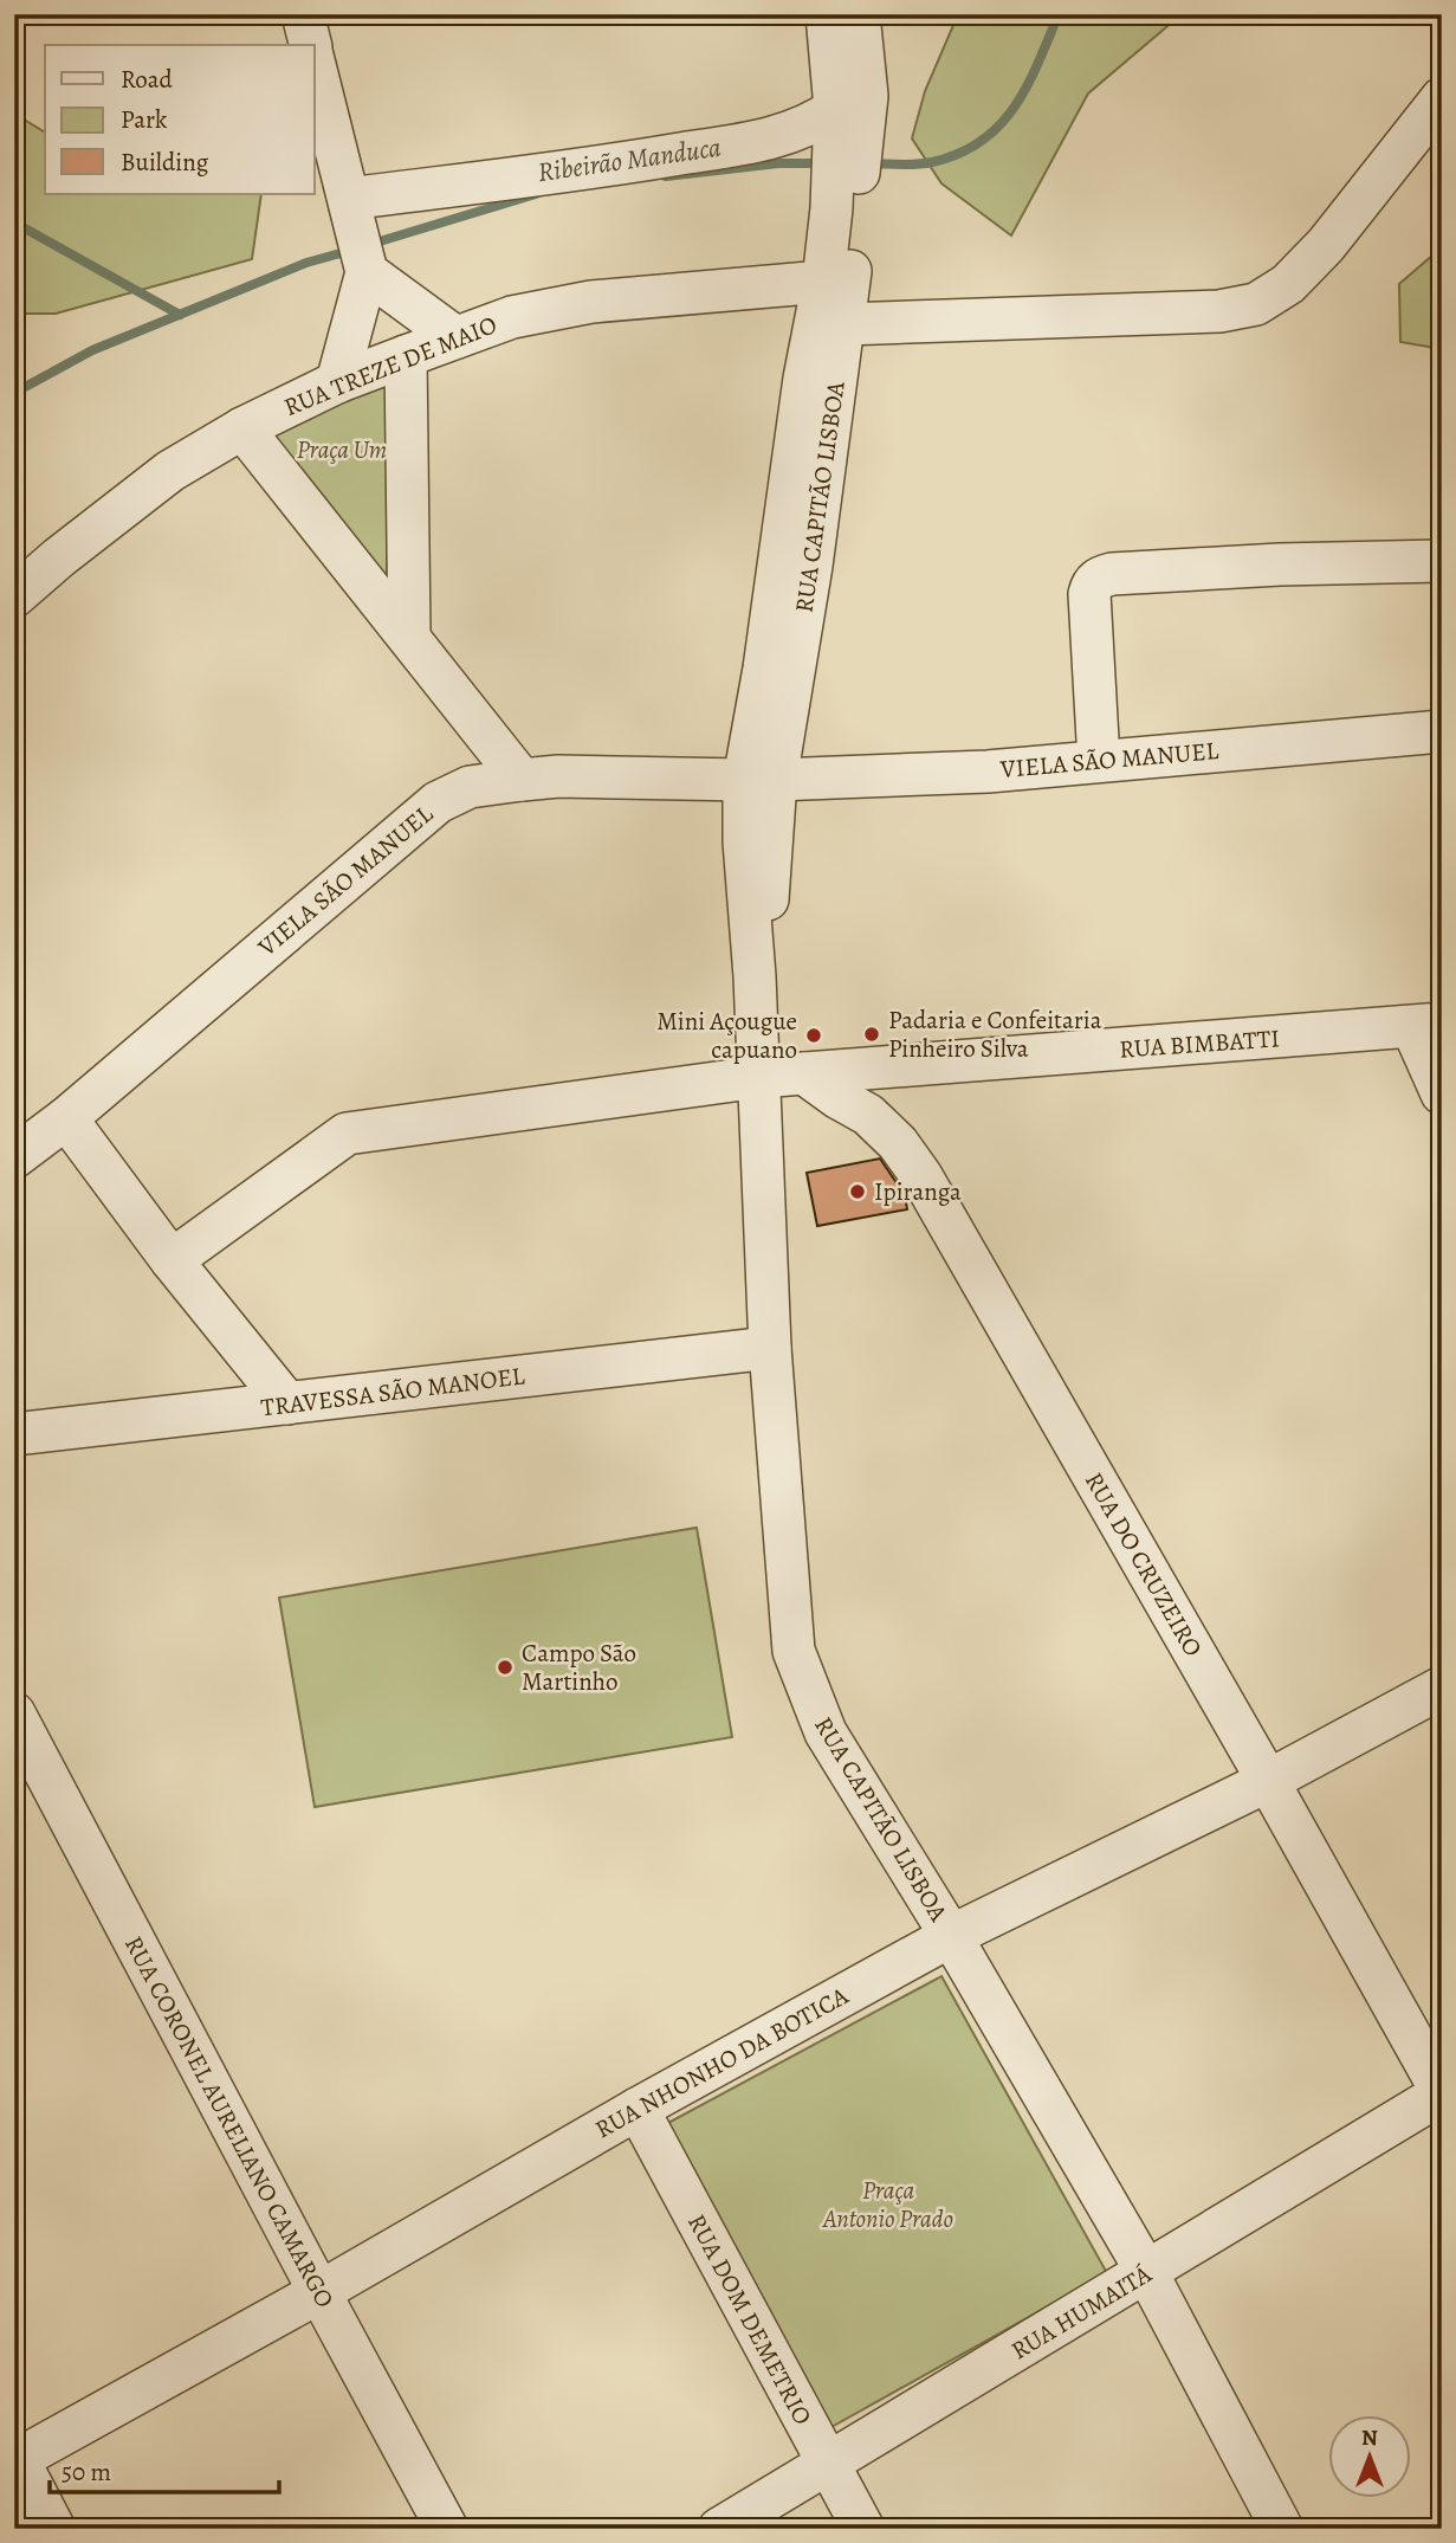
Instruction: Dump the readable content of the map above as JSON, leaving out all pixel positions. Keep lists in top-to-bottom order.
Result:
{
  "streets": {
    "street": [
      "RUA TREZE DE MAIO",
      "RUA CAPITÃO LISBOA",
      "VIELA SÃO MANUEL",
      "RUA BIMBATTI",
      "TRAVESSA SÃO MANOEL",
      "RUA DO CRUZEIRO",
      "RUA NHONHO DA BOTICA",
      "RUA CORONEL AURELIANO CAMARGO",
      "RUA HUMAITÁ",
      "RUA DOM DEMETRIO"
    ]
  },
  "crossings": [
    ["RUA TREZE DE MAIO", "RUA CAPITÃO LISBOA"],
    ["RUA CAPITÃO LISBOA", "VIELA SÃO MANUEL"],
    ["RUA CAPITÃO LISBOA", "RUA BIMBATTI"],
    ["RUA CAPITÃO LISBOA", "TRAVESSA SÃO MANOEL"],
    ["RUA CAPITÃO LISBOA", "RUA NHONHO DA BOTICA"],
    ["RUA CAPITÃO LISBOA", "RUA HUMAITÁ"],
    ["RUA BIMBATTI", "RUA DO CRUZEIRO"],
    ["RUA DO CRUZEIRO", "RUA NHONHO DA BOTICA"],
    ["RUA DO CRUZEIRO", "RUA HUMAITÁ"],
    ["RUA NHONHO DA BOTICA", "RUA CORONEL AURELIANO CAMARGO"],
    ["RUA NHONHO DA BOTICA", "RUA DOM DEMETRIO"],
    ["RUA HUMAITÁ", "RUA DOM DEMETRIO"]
  ],
  "water": ["Ribeirão Manduca"],
  "parks": ["Praça Um", "Praça Antonio Prado"],
  "places": [
    "Padaria e Confeitaria Pinheiro Silva",
    "Mini Açougue capuano",
    "Ipiranga",
    "Campo São Martinho"
  ],
  "legend": ["Road", "Park", "Building"],
  "scale_bar": "50 m",
  "north": "top"
}
